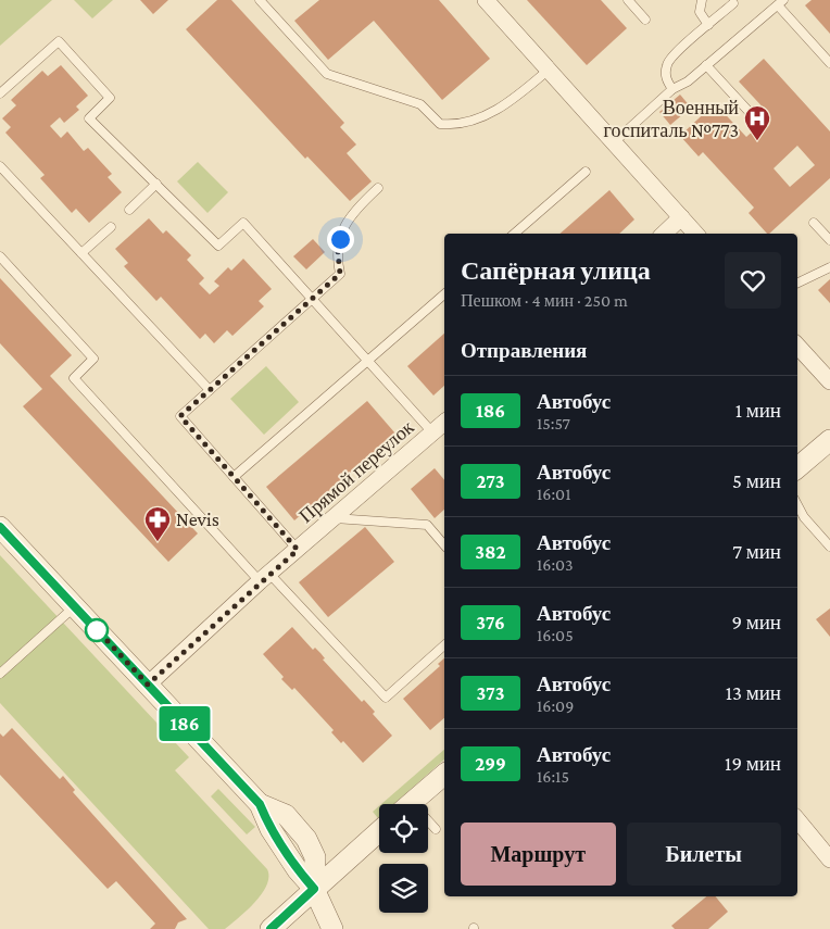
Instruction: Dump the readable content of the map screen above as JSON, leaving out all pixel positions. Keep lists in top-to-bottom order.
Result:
{
  "streets": {
    "street": ["Прямой переулок"]
  },
  "places": {
    "hospital": ["Военный госпиталь №773"],
    "pharmacy": ["Nevis"]
  },
  "lines": ["bus line 186"],
  "page": {
    "on_map": "186",
    "heading": [
      ["Сапёрная улица", "Пешком · 4 мин · 250 m"],
      "Отправления"
    ],
    "list": [
      {
        "mark": "186",
        "name": "Автобус",
        "note": "15:57",
        "value": "1 мин"
      },
      {
        "mark": "273",
        "name": "Автобус",
        "note": "16:01",
        "value": "5 мин"
      },
      {
        "mark": "382",
        "name": "Автобус",
        "note": "16:03",
        "value": "7 мин"
      },
      {
        "mark": "376",
        "name": "Автобус",
        "note": "16:05",
        "value": "9 мин"
      },
      {
        "mark": "373",
        "name": "Автобус",
        "note": "16:09",
        "value": "13 мин"
      },
      {
        "mark": "299",
        "name": "Автобус",
        "note": "16:15",
        "value": "19 мин"
      }
    ],
    "buttons": ["Маршрут", "Билеты"]
  }
}
